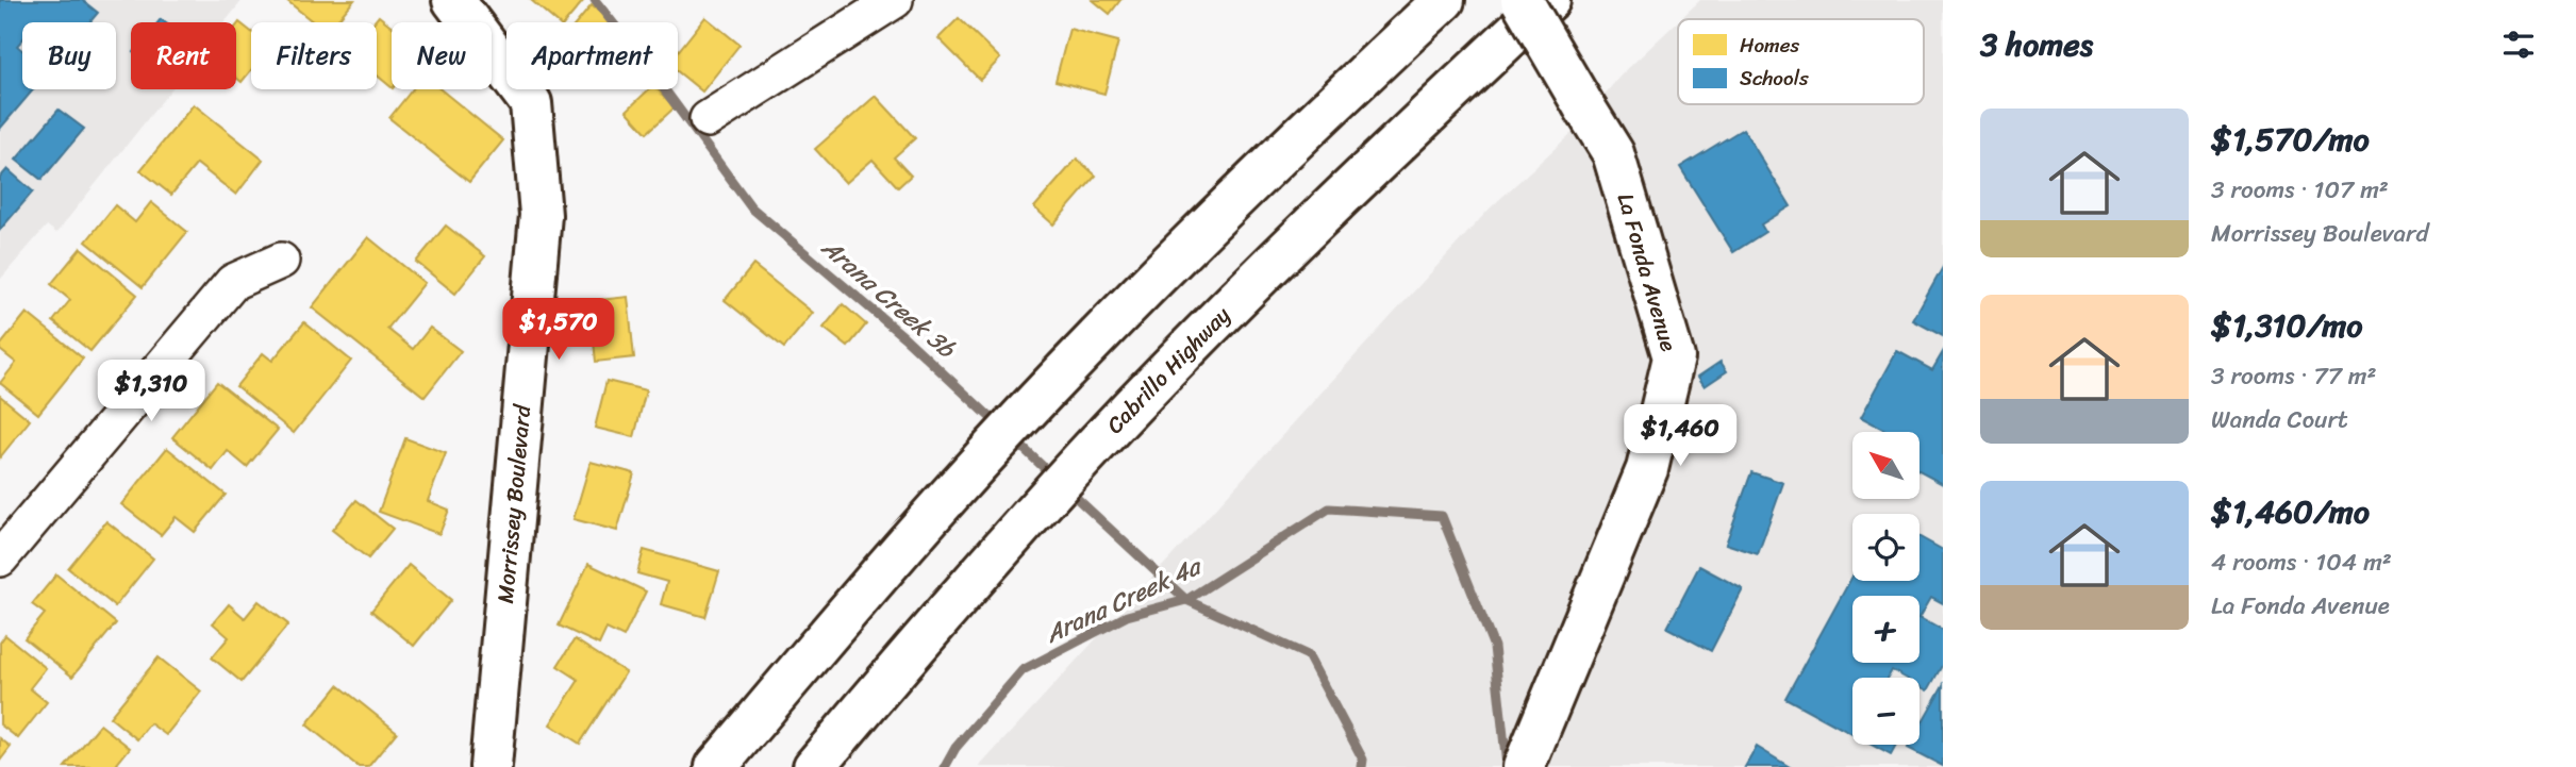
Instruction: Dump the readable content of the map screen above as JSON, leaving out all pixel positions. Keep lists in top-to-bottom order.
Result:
{
  "streets": {
    "main road": ["La Fonda Avenue", "Cabrillo Highway", "Morrissey Boulevard"]
  },
  "water": ["Arana Creek 3b", "Arana Creek 4a"],
  "legend": ["Homes", "Schools"],
  "north": "top left",
  "page": {
    "heading": "3 homes",
    "chip": [
      "Buy",
      "Rent",
      "Filters",
      "New",
      "Apartment"
    ],
    "list": [
      {
        "name": "$1,570/mo",
        "note": "3 rooms · 107 m² · Morrissey Boulevard"
      },
      {
        "name": "$1,310/mo",
        "note": "3 rooms · 77 m² · Wanda Court"
      },
      {
        "name": "$1,460/mo",
        "note": "4 rooms · 104 m² · La Fonda Avenue"
      }
    ],
    "price": ["$1,570", "$1,310", "$1,460"],
    "map_buttons": ["+", "−"]
  }
}
